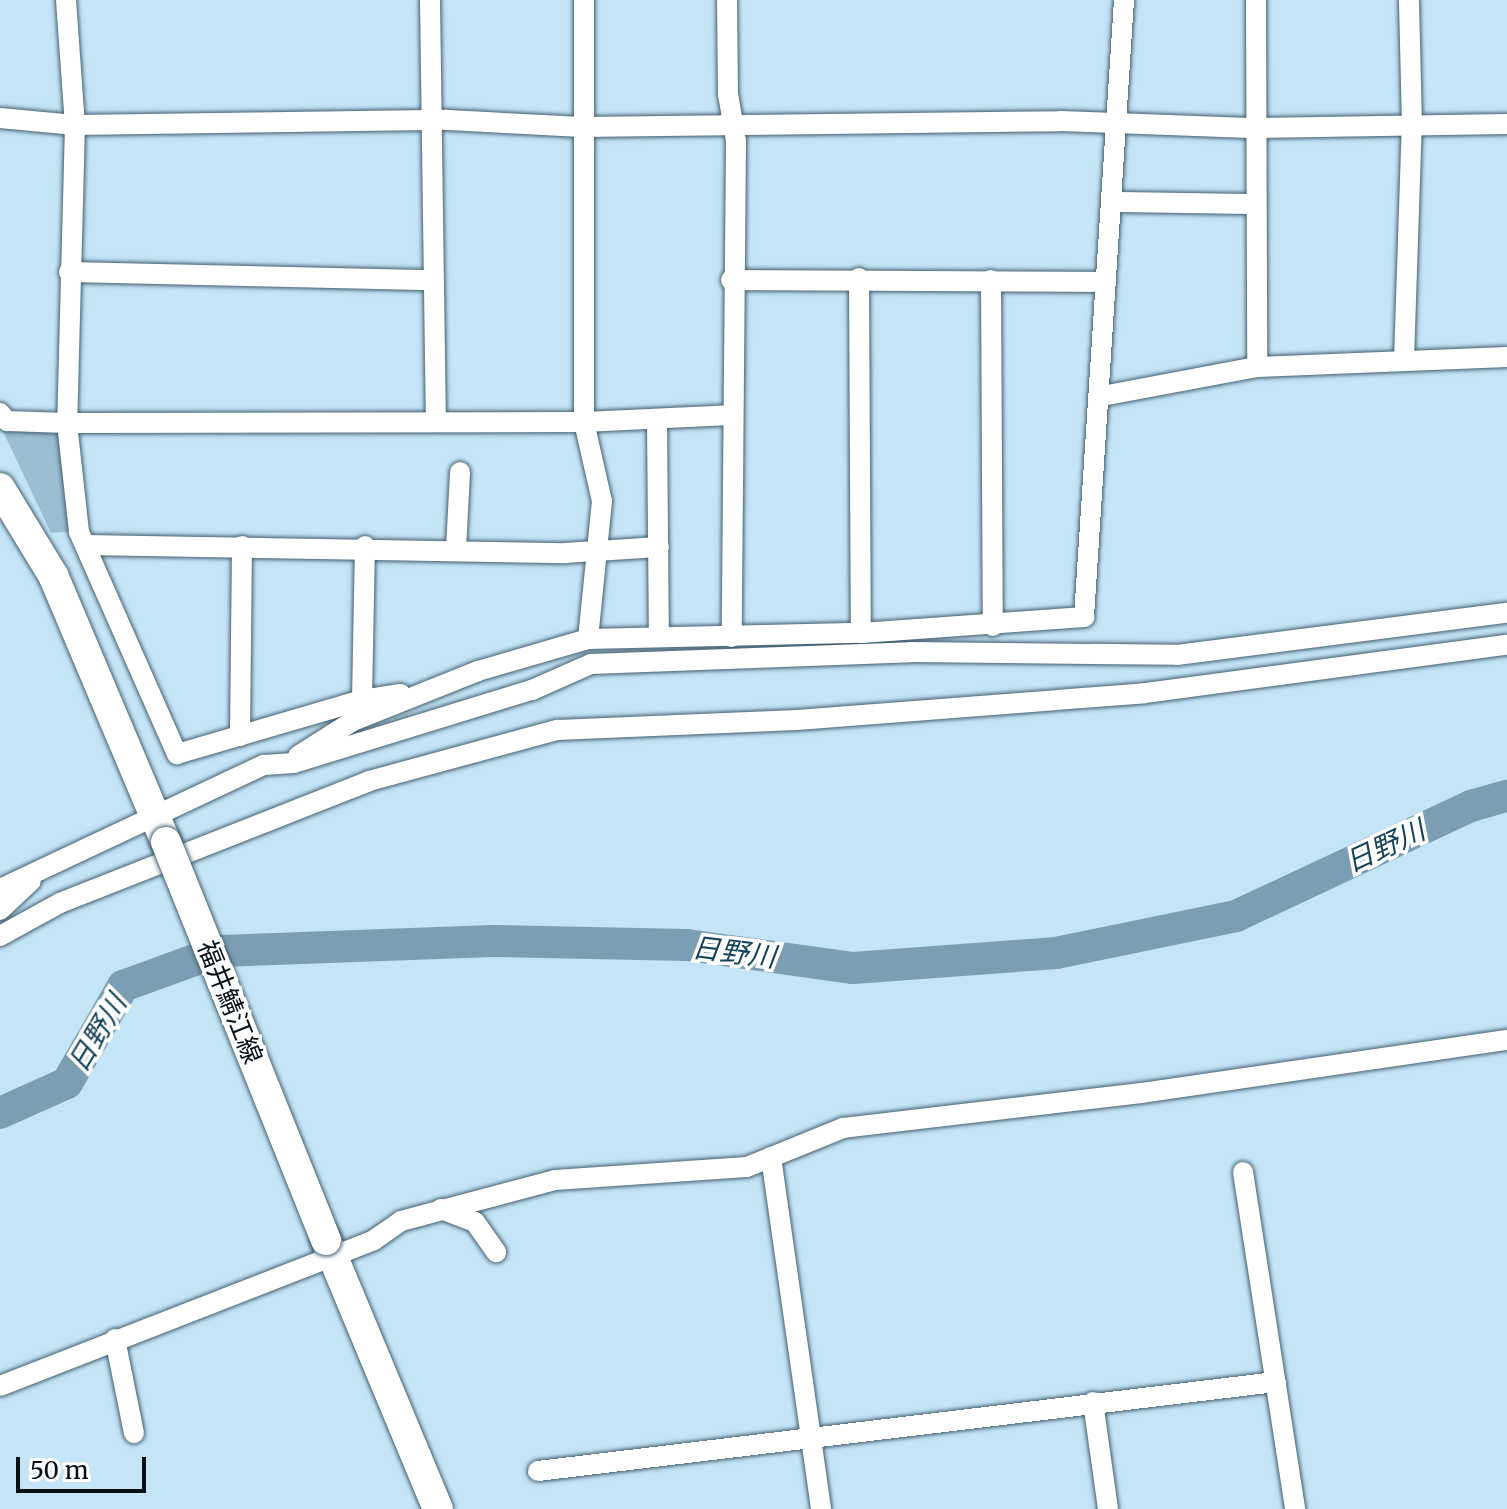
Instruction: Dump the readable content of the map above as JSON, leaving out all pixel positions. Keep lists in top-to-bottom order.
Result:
{
  "streets": {
    "main road": ["福井鯖江線"]
  },
  "water": ["日野川"],
  "scale_bar": "50 m"
}
